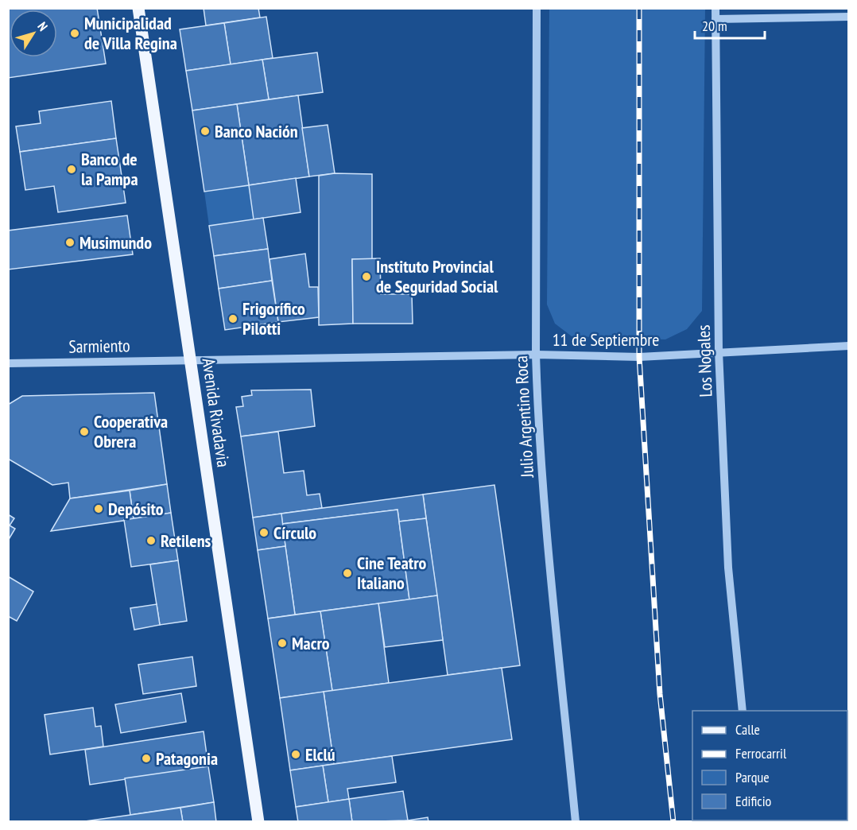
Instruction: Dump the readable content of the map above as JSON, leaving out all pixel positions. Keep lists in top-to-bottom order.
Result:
{
  "streets": {
    "main road": ["Avenida Rivadavia"],
    "street": [
      "11 de Septiembre",
      "Sarmiento",
      "Los Nogales",
      "Julio Argentino Roca"
    ]
  },
  "crossings": [
    ["11 de Septiembre", "Sarmiento"],
    ["11 de Septiembre", "Los Nogales"],
    ["11 de Septiembre", "Avenida Rivadavia"],
    ["11 de Septiembre", "Julio Argentino Roca"],
    ["Sarmiento", "Avenida Rivadavia"]
  ],
  "places": [
    "Municipalidad de Villa Regina",
    "Banco Nación",
    "Banco de la Pampa",
    "Musimundo",
    "Instituto Provincial de Seguridad Social",
    "Frigorífico Pilotti",
    "Cooperativa Obrera",
    "Depósito",
    "Círculo",
    "Retilens",
    "Cine Teatro Italiano",
    "Macro",
    "Elclú",
    "Patagonia"
  ],
  "legend": [
    "Calle",
    "Ferrocarril",
    "Parque",
    "Edificio"
  ],
  "scale_bar": "20 m",
  "north": "top right"
}
